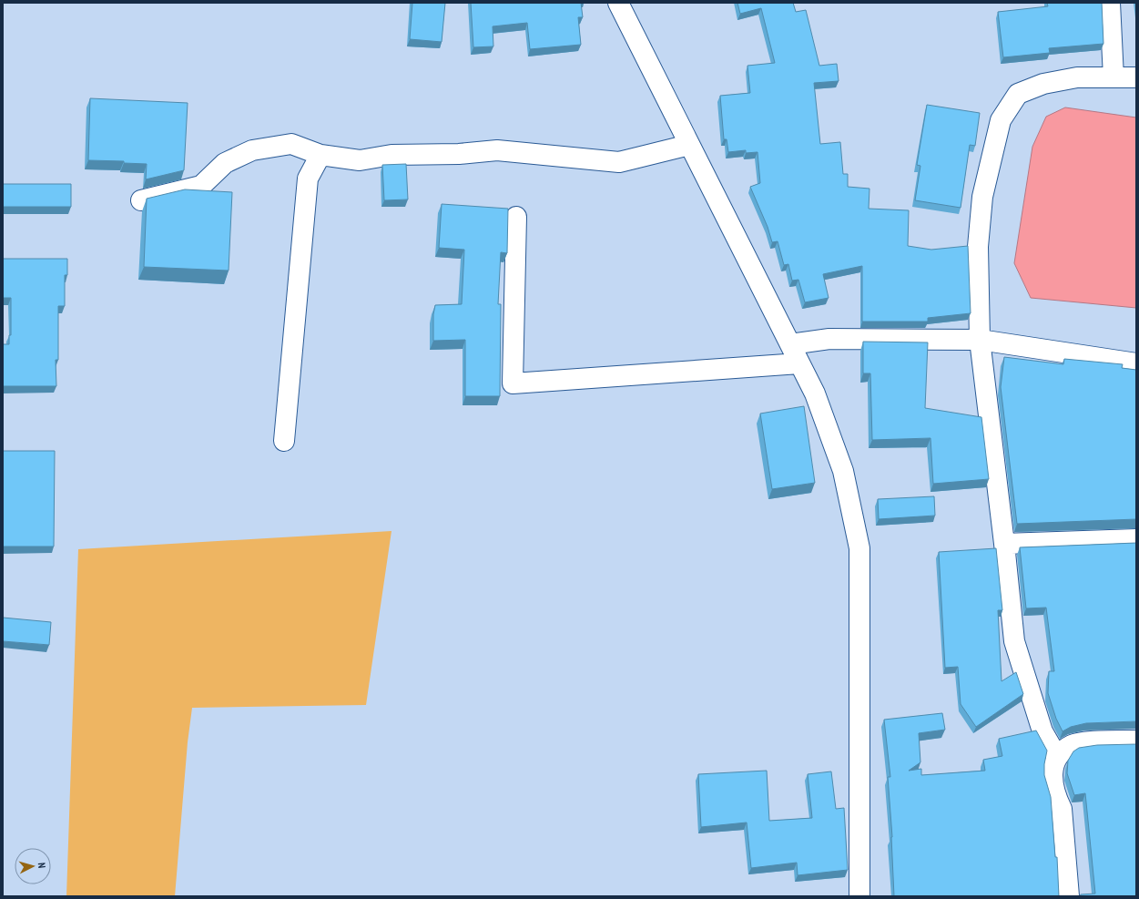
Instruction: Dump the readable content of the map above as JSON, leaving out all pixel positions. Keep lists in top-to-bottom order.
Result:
{
  "north": "right"
}
